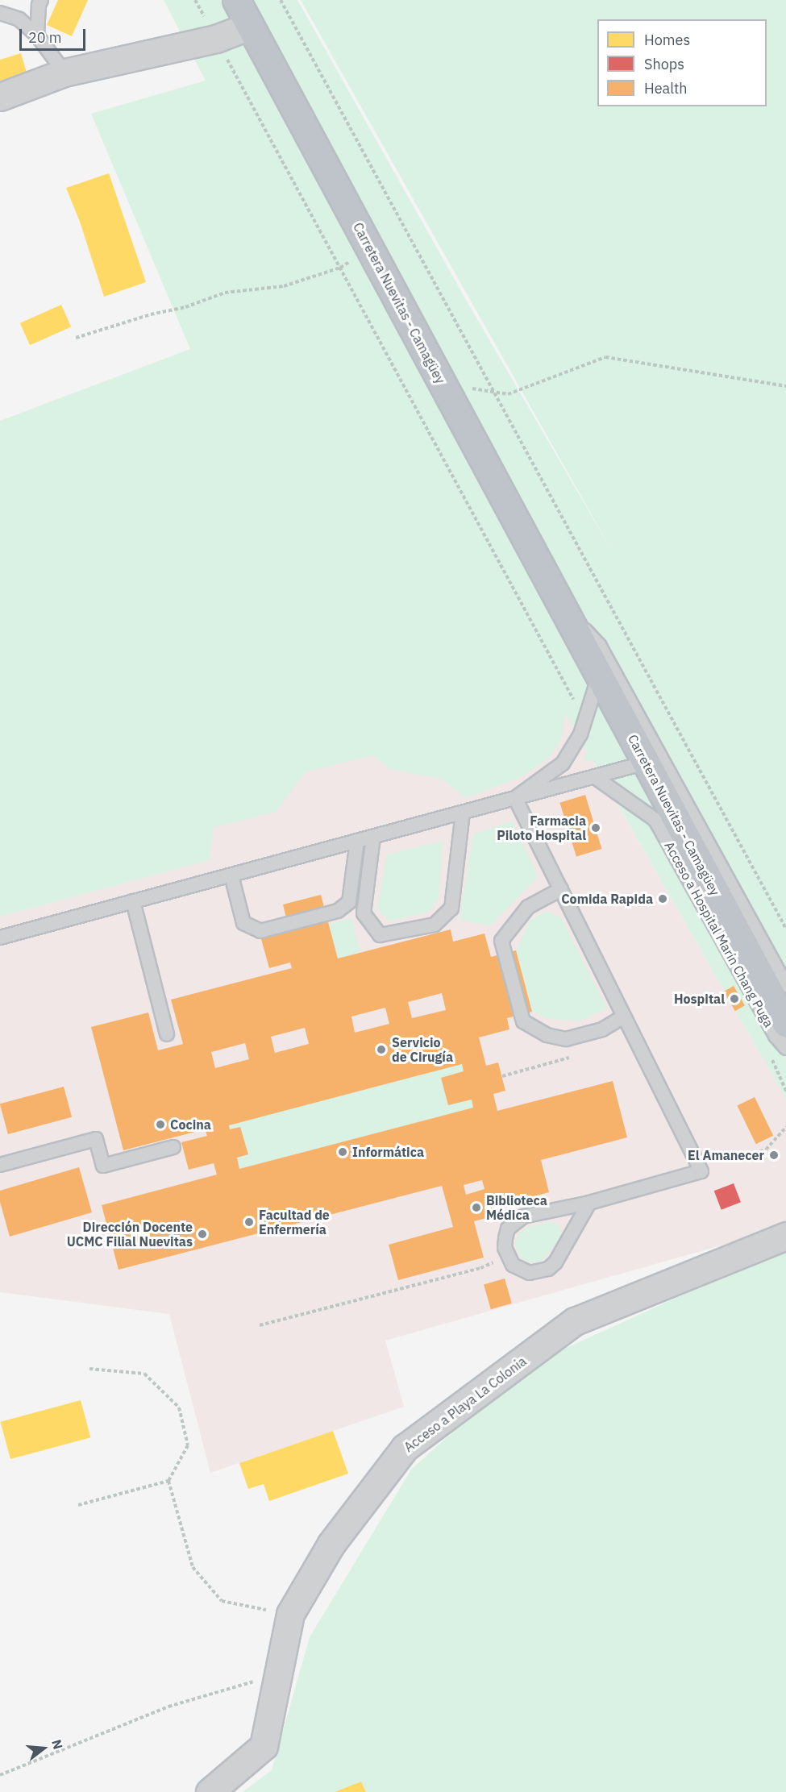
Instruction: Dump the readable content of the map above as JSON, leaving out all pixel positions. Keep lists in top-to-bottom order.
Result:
{
  "streets": {
    "highway": ["Carretera Nuevitas - Camagüey"],
    "street": ["Acceso a Playa La Colonia"],
    "lane": ["Acceso a Hospital Marín Chang Puga"]
  },
  "places": [
    "Farmacia Piloto Hospital",
    "Comida Rapida",
    "Hospital",
    "Servicio de Cirugía",
    "Cocina",
    "Informática",
    "El Amanecer",
    "Biblioteca Médica",
    "Facultad de Enfermería",
    "Dirección Docente UCMC Filial Nuevitas"
  ],
  "legend": ["Homes", "Shops", "Health"],
  "scale_bar": "20 m",
  "north": "right"
}
